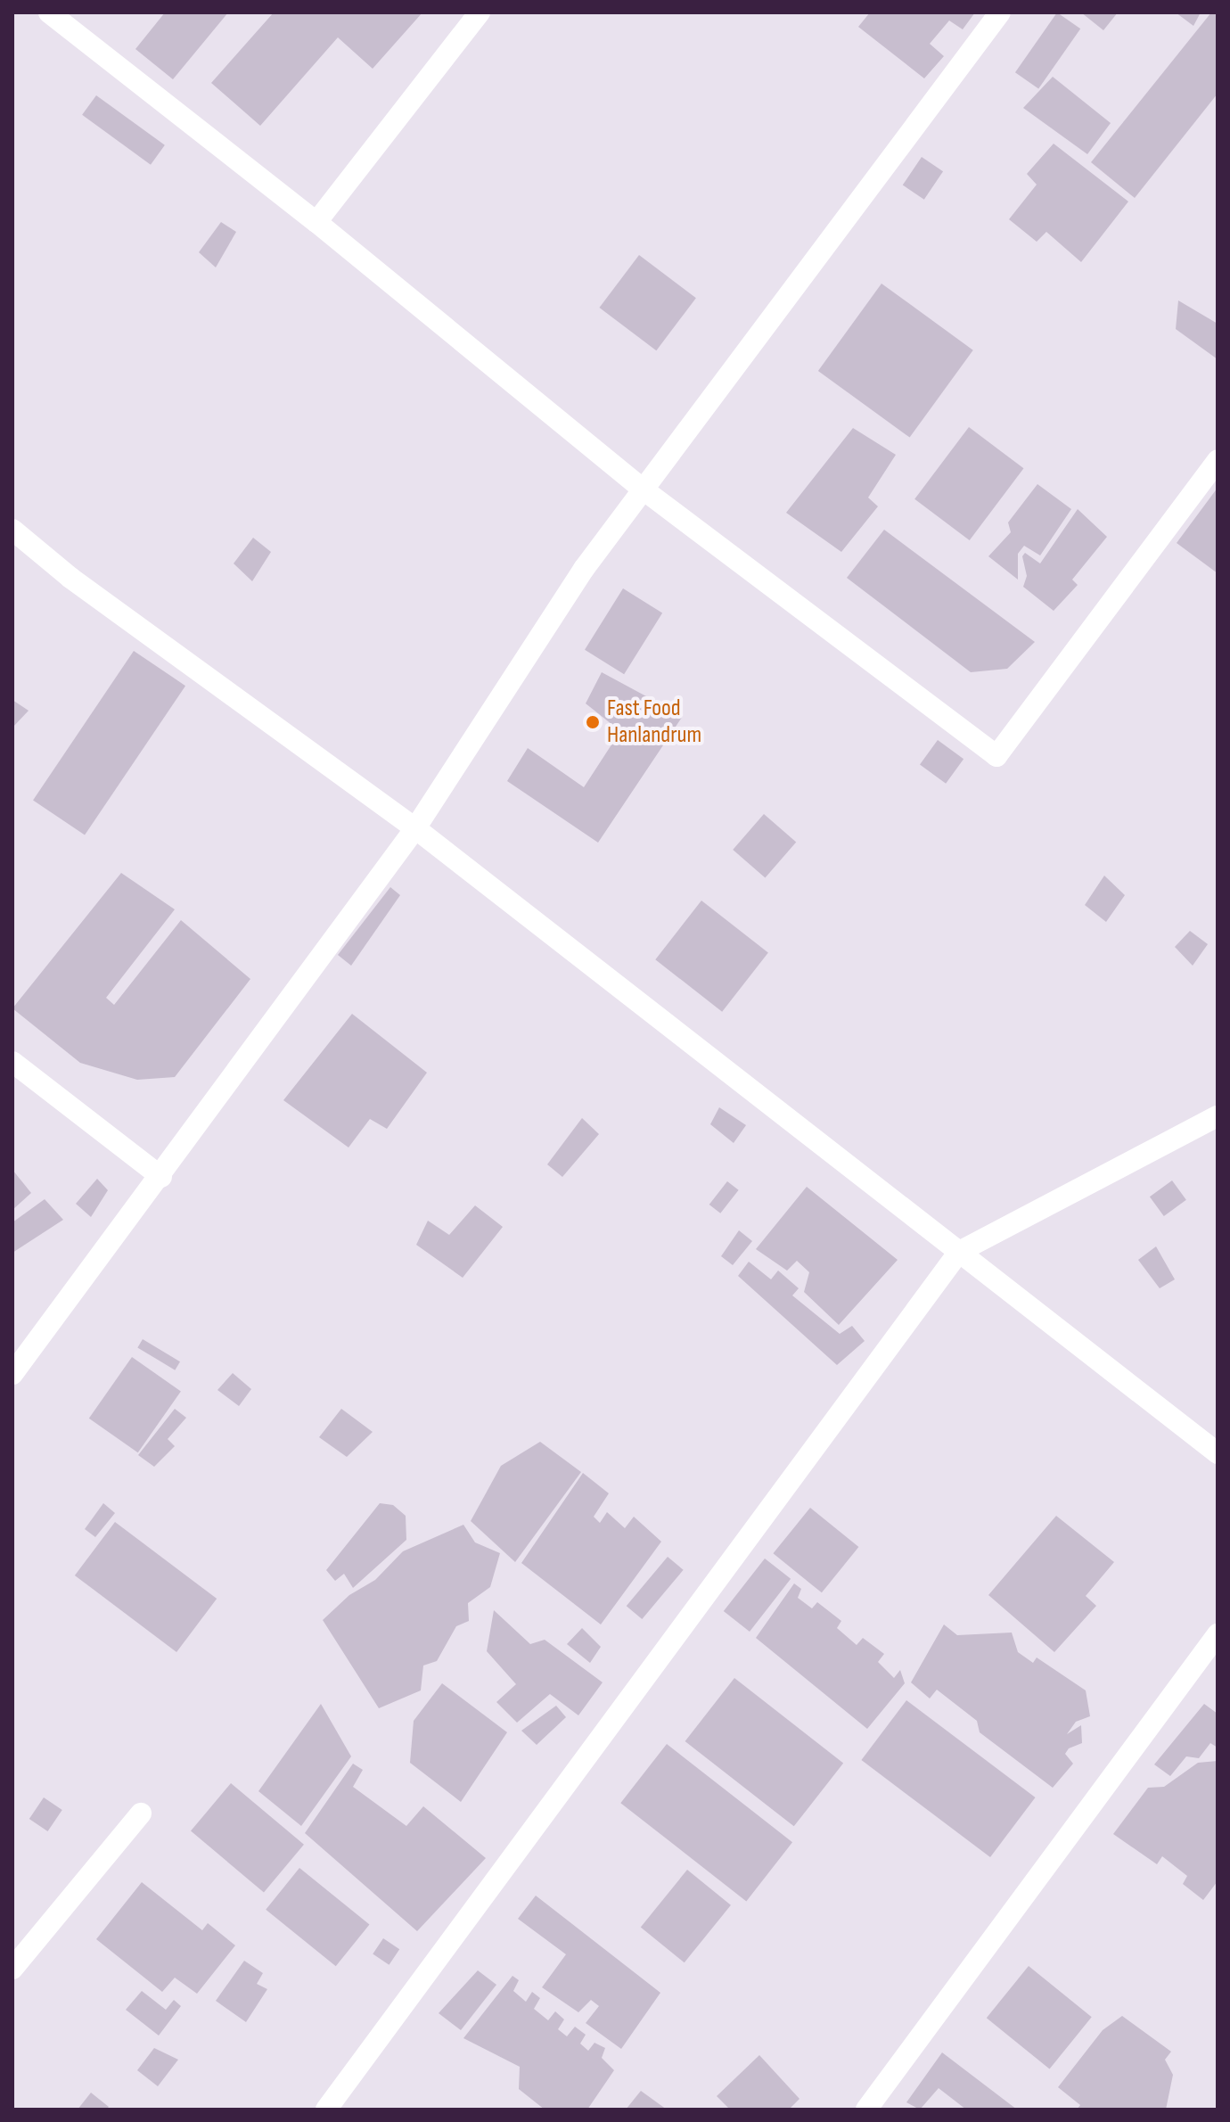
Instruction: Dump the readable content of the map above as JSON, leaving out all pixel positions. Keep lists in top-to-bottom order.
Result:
{
  "places": ["Fast Food Hanlandrum"]
}
